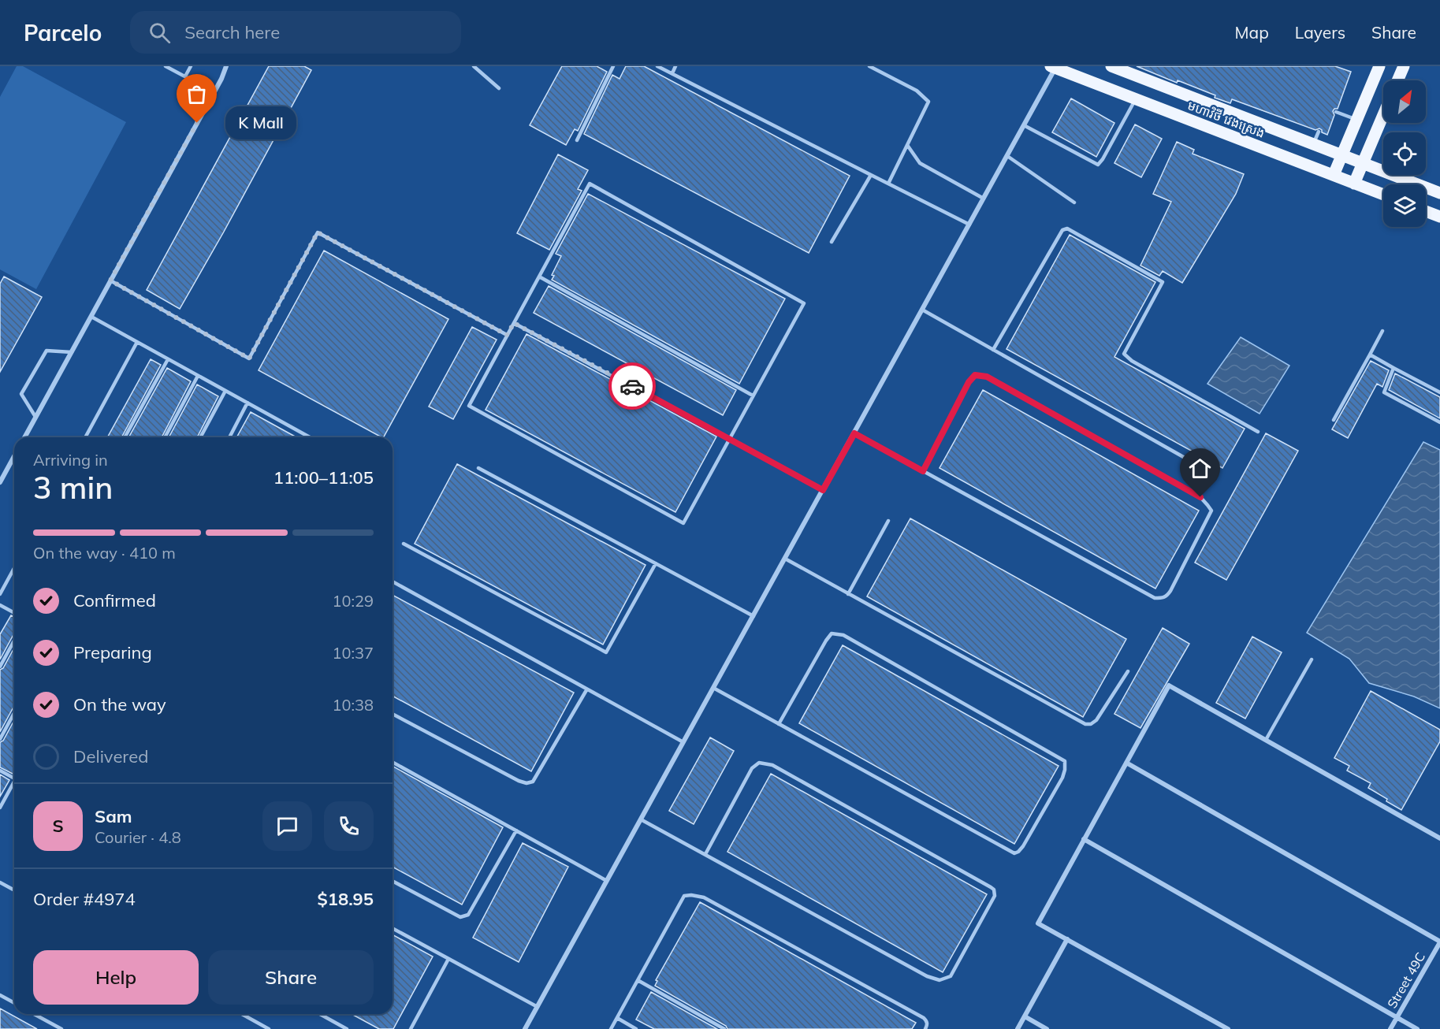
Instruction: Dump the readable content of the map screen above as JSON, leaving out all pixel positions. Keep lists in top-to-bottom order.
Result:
{
  "streets": {
    "main road": ["មហាវិថី វេងស្រេង"],
    "street": ["Street 49C"]
  },
  "places": ["K Mall"],
  "north": "top right",
  "page": {
    "header": "Parcelo",
    "search": "Search here",
    "nav": ["Map", "Layers", "Share"],
    "bubble": "K Mall",
    "heading": ["3 min", "Arriving in", "11:00–11:05"],
    "panel": [
      "Sam",
      "Courier · 4.8",
      "Order #4974",
      "$18.95"
    ],
    "bar": "On the way · 410 m",
    "list": [
      ["Confirmed", "10:29"],
      ["Preparing", "10:37"],
      ["On the way", "10:38"],
      "Delivered"
    ],
    "round": "S",
    "buttons": ["Help", "Share"]
  }
}
